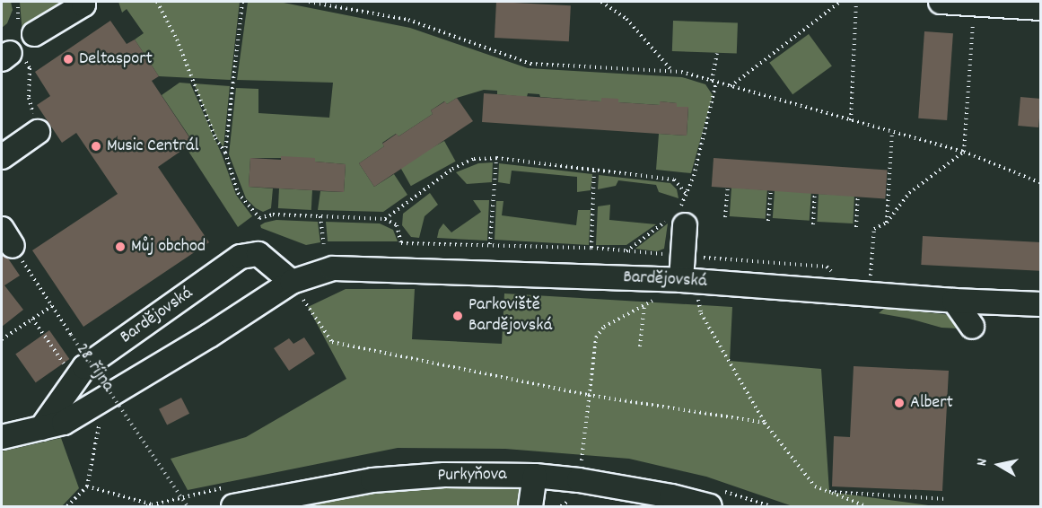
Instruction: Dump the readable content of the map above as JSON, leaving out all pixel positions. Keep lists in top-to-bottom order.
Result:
{
  "streets": {
    "street": ["Bardějovská", "Purkyňova"],
    "path": ["28. října"]
  },
  "places": [
    "Deltasport",
    "Music Centrál",
    "Můj obchod",
    "Parkoviště Bardějovská",
    "Albert"
  ],
  "north": "left"
}
